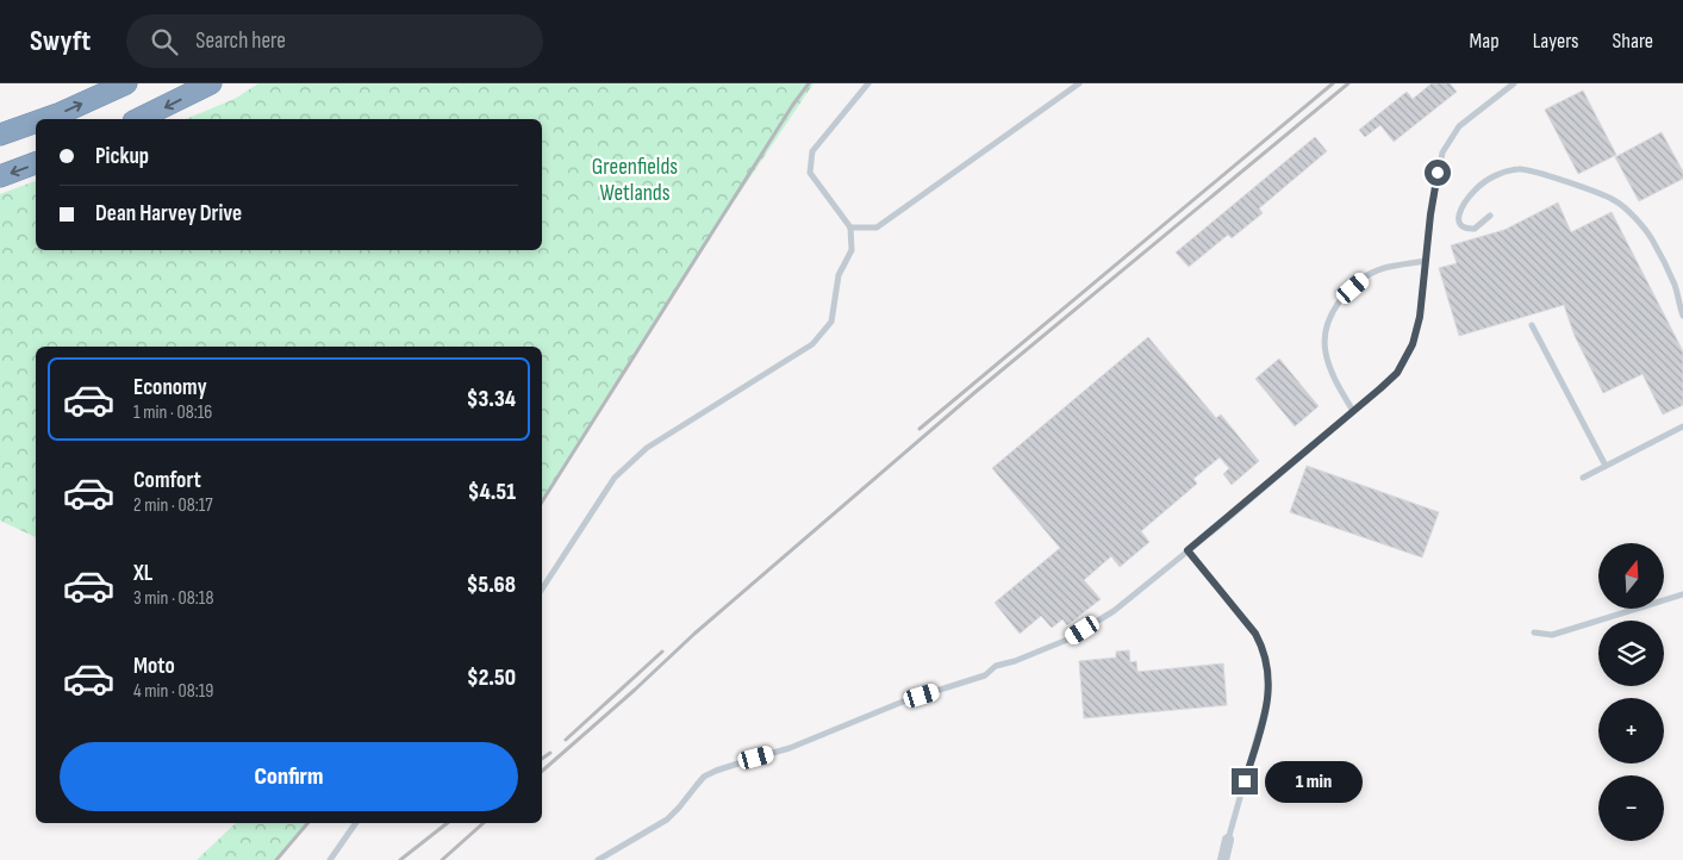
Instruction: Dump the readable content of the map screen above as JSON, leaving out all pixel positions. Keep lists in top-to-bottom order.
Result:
{
  "parks": ["Greenfields Wetlands"],
  "north": "top",
  "page": {
    "header": "Swyft",
    "search": "Search here",
    "nav": ["Map", "Layers", "Share"],
    "banner": ["Pickup", "Dean Harvey Drive"],
    "list": [
      {
        "name": "Economy",
        "note": "1 min · 08:16",
        "value": "$3.34"
      },
      {
        "name": "Comfort",
        "note": "2 min · 08:17",
        "value": "$4.51"
      },
      {
        "name": "XL",
        "note": "3 min · 08:18",
        "value": "$5.68"
      },
      {
        "name": "Moto",
        "note": "4 min · 08:19",
        "value": "$2.50"
      }
    ],
    "map_buttons": ["+", "−"],
    "buttons": "Confirm",
    "bubble": "1 min"
  }
}
